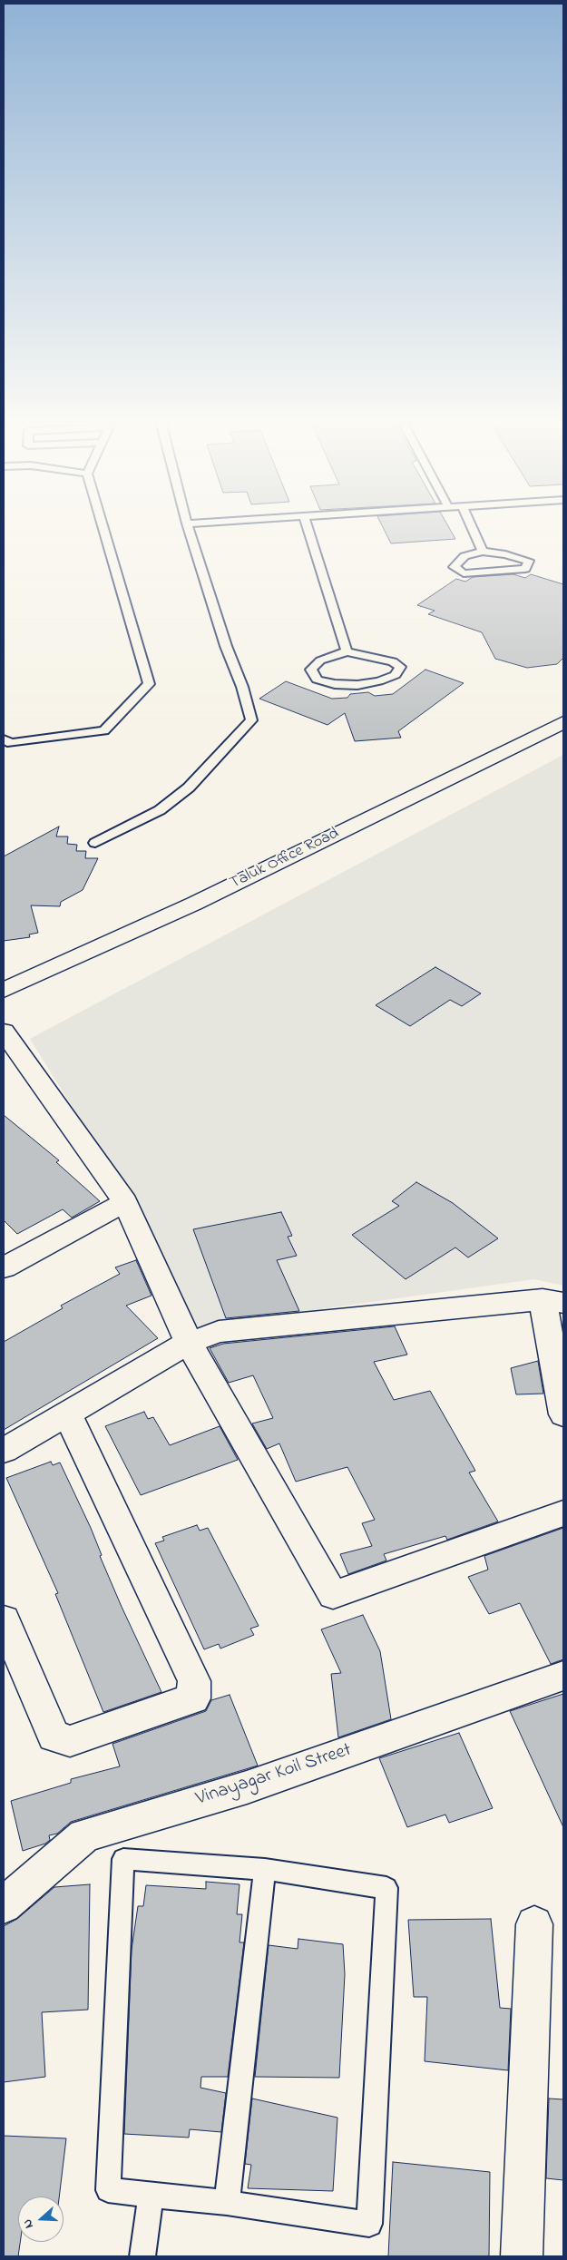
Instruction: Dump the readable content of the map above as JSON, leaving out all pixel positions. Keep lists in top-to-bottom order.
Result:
{
  "streets": {
    "street": ["Taluk Office Road", "Vinayagar Koil Street"]
  },
  "north": "left"
}
